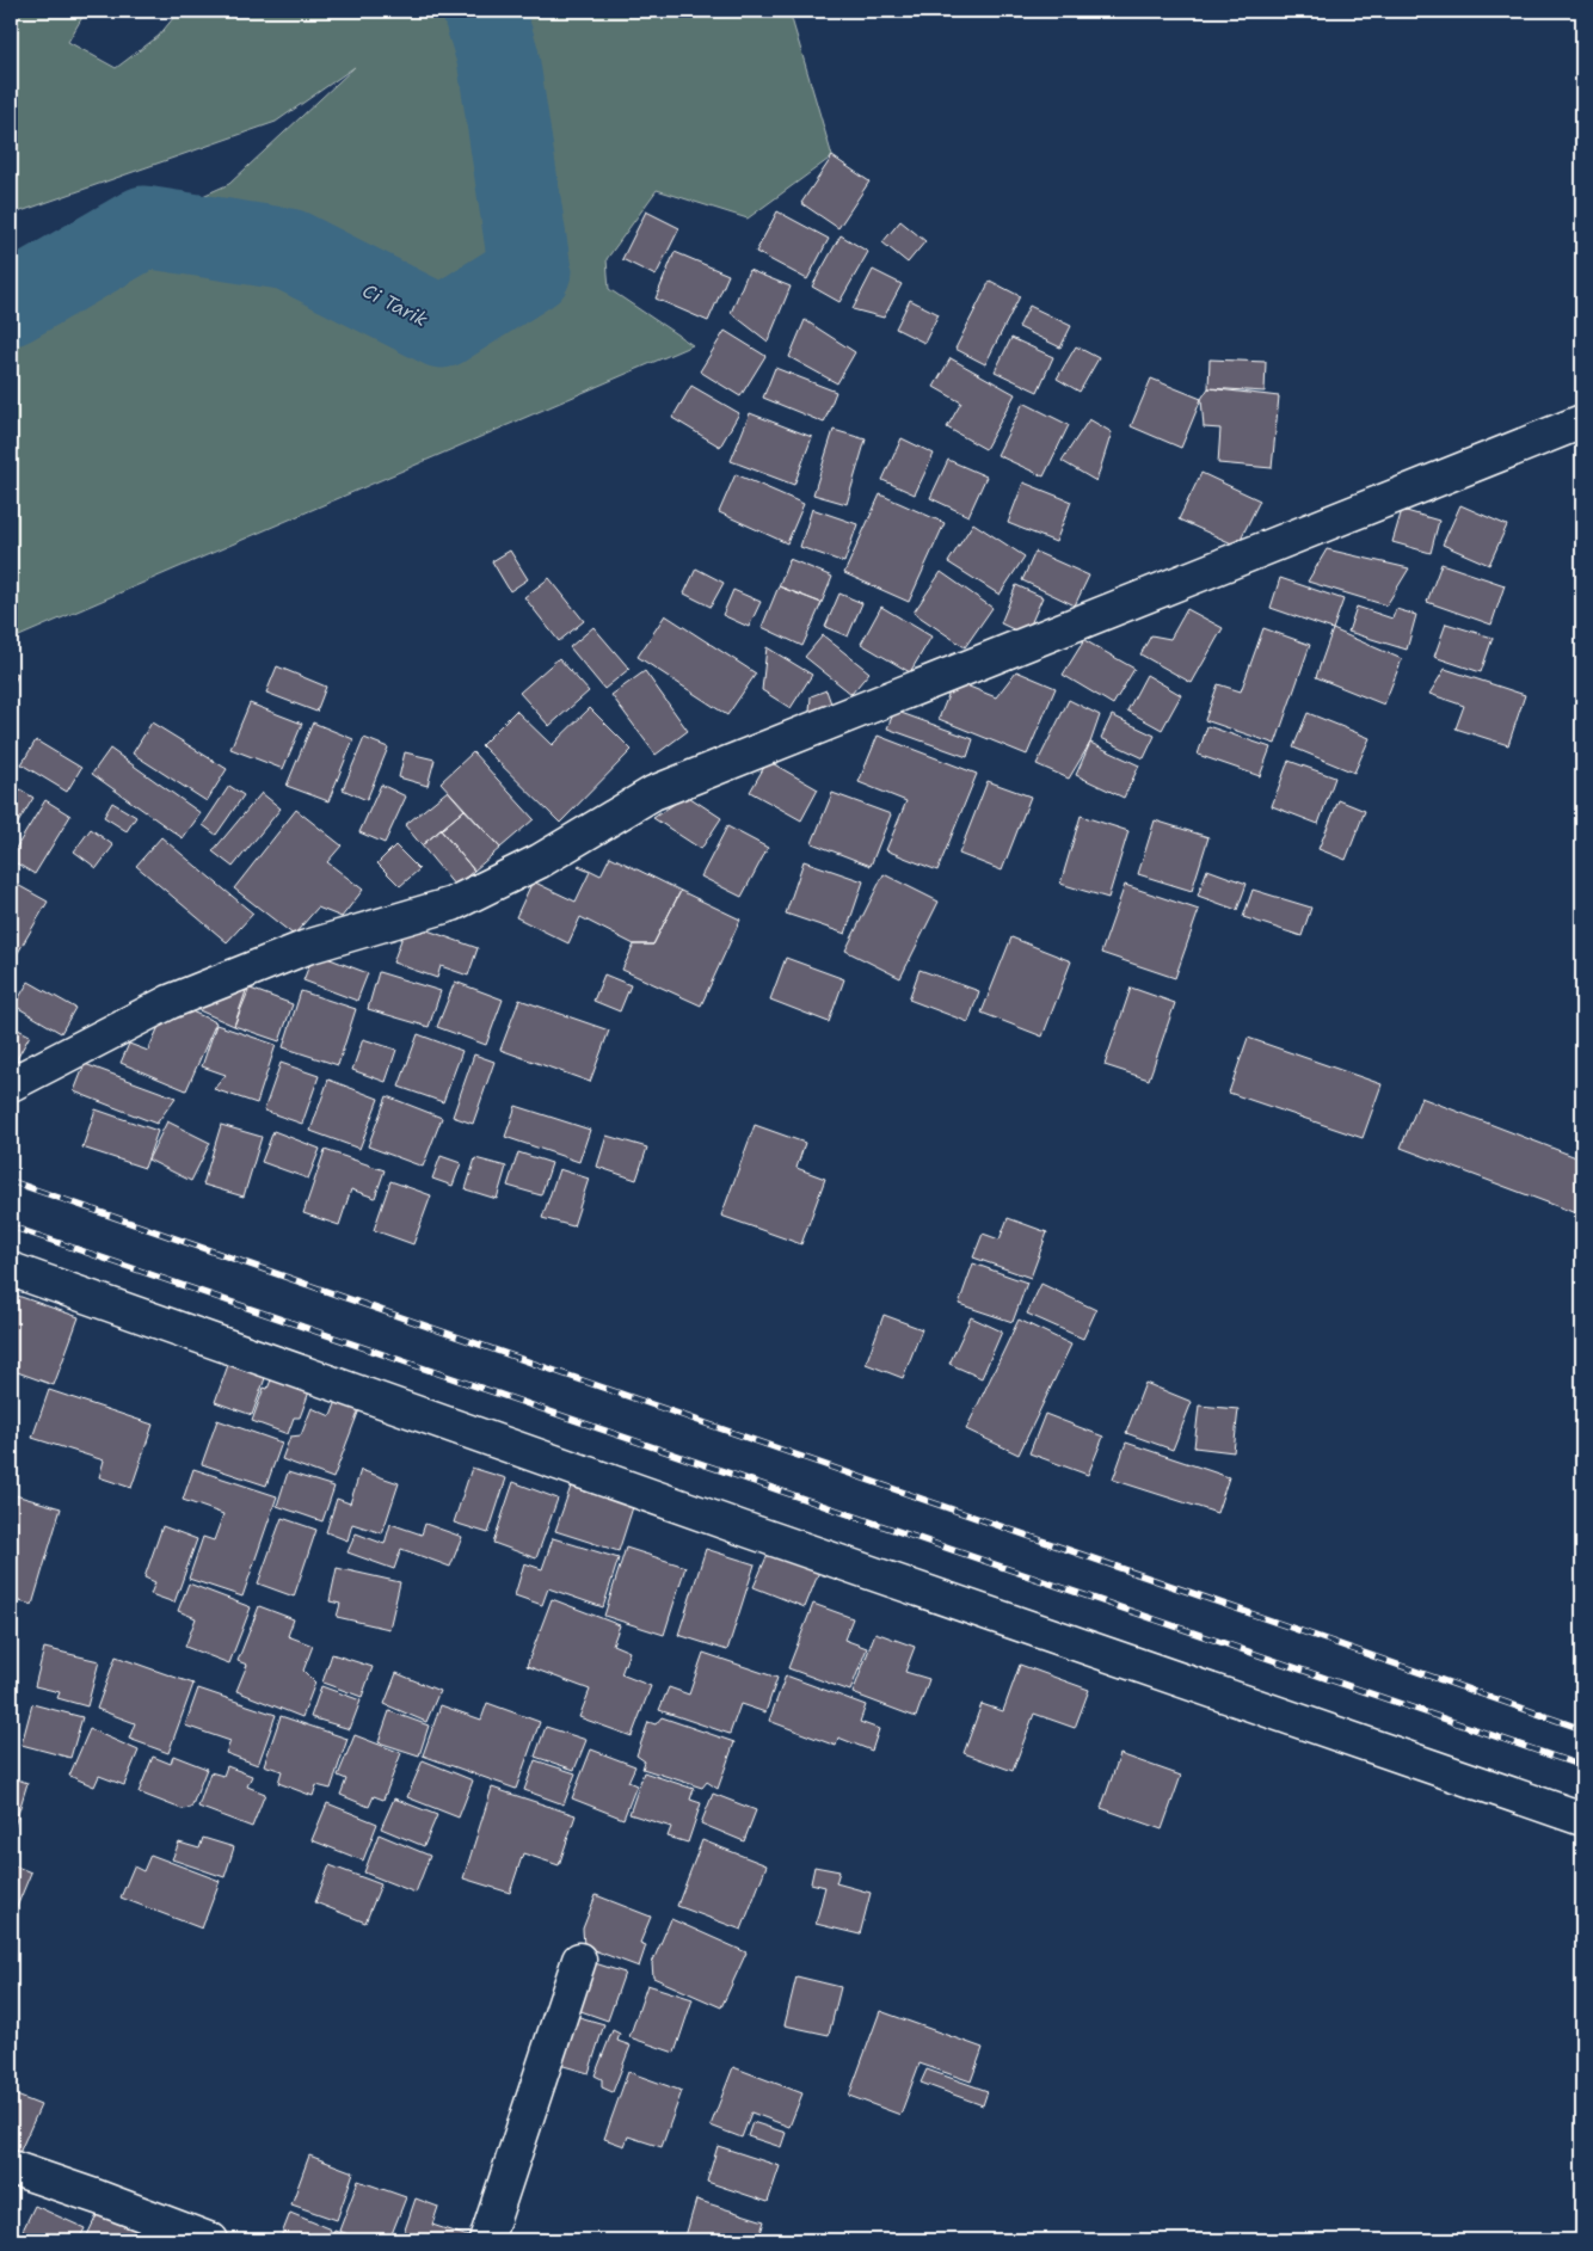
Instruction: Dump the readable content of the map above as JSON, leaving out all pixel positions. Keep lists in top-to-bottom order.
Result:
{
  "water": ["Ci Tarik"]
}
